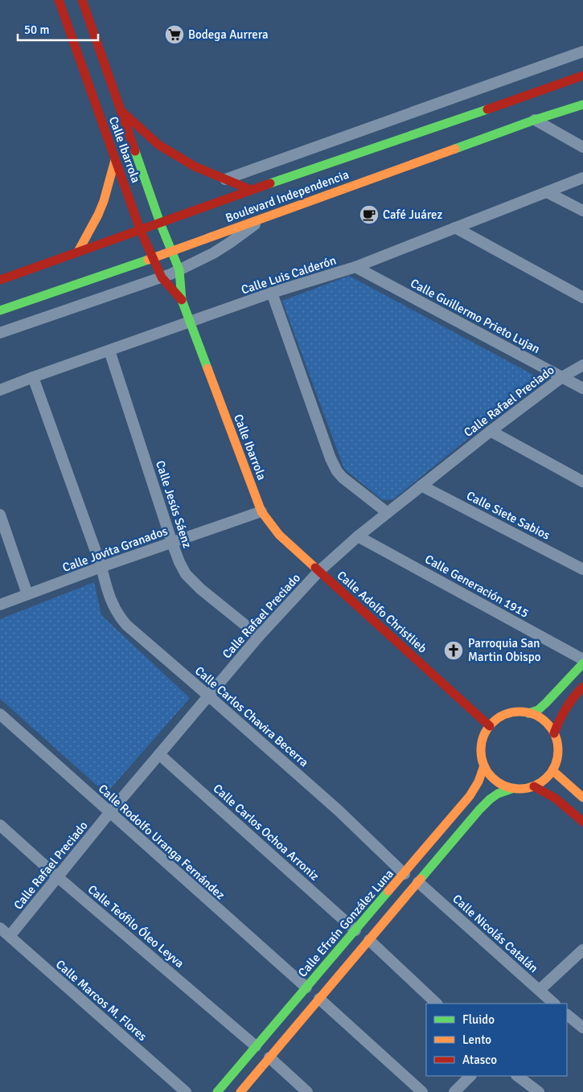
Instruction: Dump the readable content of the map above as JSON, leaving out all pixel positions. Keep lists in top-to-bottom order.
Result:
{
  "streets": {
    "main road": [
      "Calle Ibarrola",
      "Boulevard Independencia",
      "Calle Adolfo Christlieb",
      "Calle Efraín González Luna"
    ],
    "street": [
      "Calle Luis Calderón",
      "Calle Guillermo Prieto Lujan",
      "Calle Rafael Preciado",
      "Calle Jesús Sáenz",
      "Calle Siete Sabios",
      "Calle Jovita Granados",
      "Calle Generación 1915",
      "Calle Carlos Chavira Becerra",
      "Calle Carlos Ochoa Arroniz",
      "Calle Rodolfo Uranga Fernández",
      "Calle Teófilo Óleo Leyva",
      "Calle Nicolás Catalán",
      "Calle Marcos M. Flores"
    ]
  },
  "crossings": [
    ["Calle Ibarrola", "Boulevard Independencia"],
    ["Calle Ibarrola", "Calle Luis Calderón"],
    ["Calle Ibarrola", "Calle Jovita Granados"],
    ["Calle Ibarrola", "Calle Adolfo Christlieb"],
    ["Calle Luis Calderón", "Calle Guillermo Prieto Lujan"],
    ["Calle Luis Calderón", "Calle Jesús Sáenz"],
    ["Calle Guillermo Prieto Lujan", "Calle Rafael Preciado"],
    ["Calle Rafael Preciado", "Calle Jesús Sáenz"],
    ["Calle Rafael Preciado", "Calle Siete Sabios"],
    ["Calle Rafael Preciado", "Calle Generación 1915"],
    ["Calle Rafael Preciado", "Calle Adolfo Christlieb"],
    ["Calle Rafael Preciado", "Calle Carlos Chavira Becerra"],
    ["Calle Rafael Preciado", "Calle Carlos Ochoa Arroniz"],
    ["Calle Rafael Preciado", "Calle Rodolfo Uranga Fernández"],
    ["Calle Rafael Preciado", "Calle Teófilo Óleo Leyva"],
    ["Calle Rafael Preciado", "Calle Marcos M. Flores"],
    ["Calle Jesús Sáenz", "Calle Jovita Granados"],
    ["Calle Jovita Granados", "Calle Adolfo Christlieb"],
    ["Calle Jovita Granados", "Calle Carlos Chavira Becerra"],
    ["Calle Adolfo Christlieb", "Calle Efraín González Luna"],
    ["Calle Carlos Chavira Becerra", "Calle Efraín González Luna"],
    ["Calle Carlos Ochoa Arroniz", "Calle Efraín González Luna"],
    ["Calle Rodolfo Uranga Fernández", "Calle Efraín González Luna"],
    ["Calle Efraín González Luna", "Calle Teófilo Óleo Leyva"]
  ],
  "places": {
    "supermarket": ["Bodega Aurrera"],
    "cafe": ["Café Juárez"],
    "church": ["Parroquia San Martin Obispo"]
  },
  "legend": ["Fluido", "Lento", "Atasco"],
  "scale_bar": "50 m"
}
